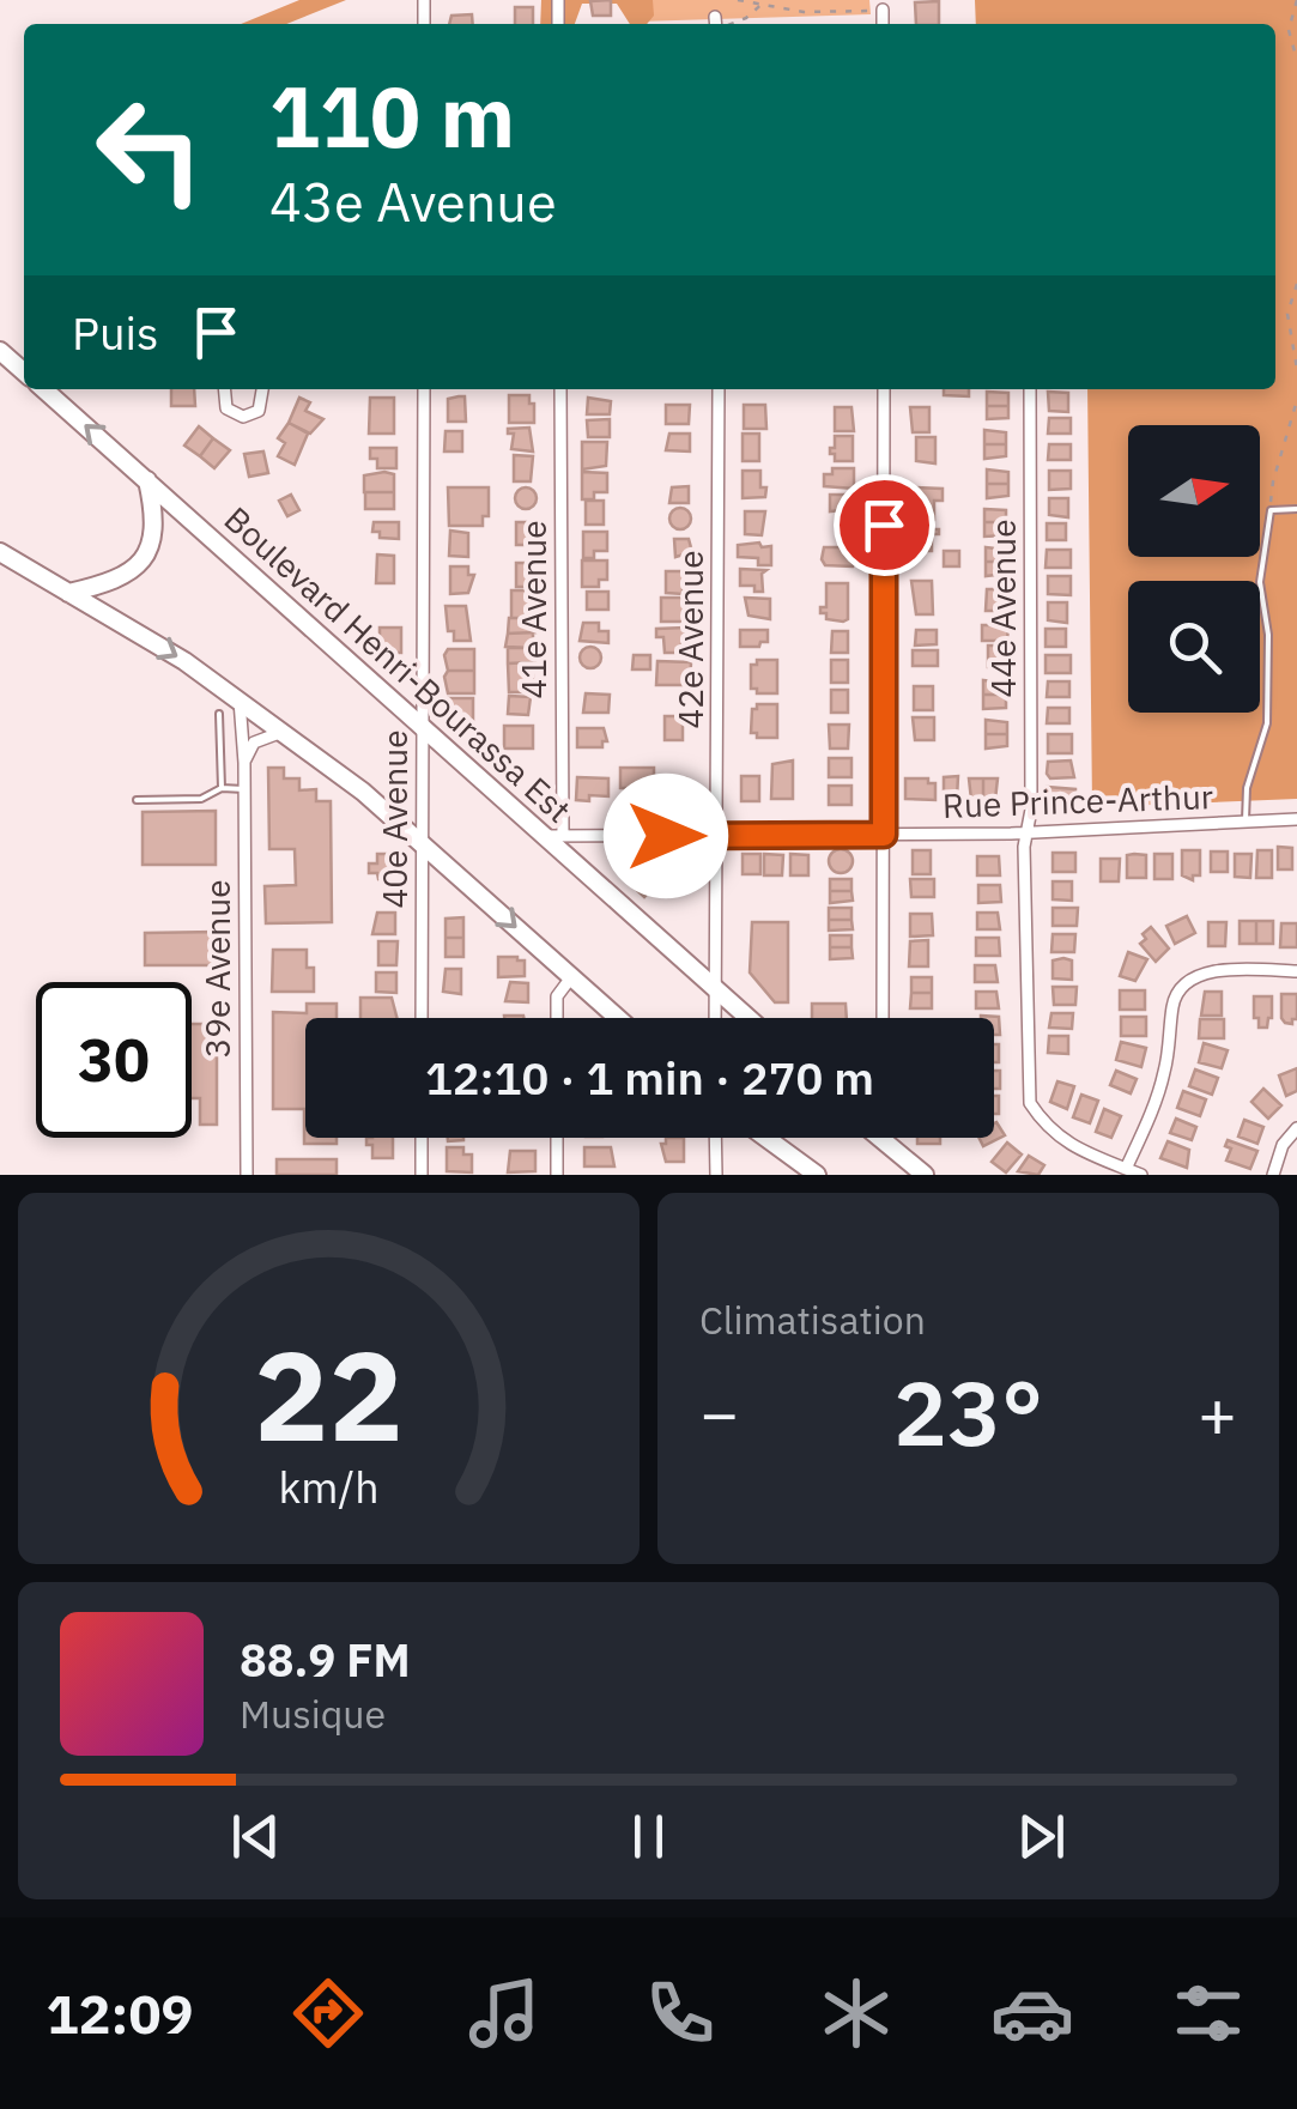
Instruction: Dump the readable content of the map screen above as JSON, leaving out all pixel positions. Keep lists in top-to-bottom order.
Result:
{
  "streets": {
    "main road": ["Boulevard Henri-Bourassa Est"],
    "street": [
      "44e Avenue",
      "41e Avenue",
      "42e Avenue",
      "Rue Prince-Arthur",
      "40e Avenue",
      "39e Avenue"
    ]
  },
  "crossings": [
    ["44e Avenue", "Rue Prince-Arthur"],
    ["41e Avenue", "Boulevard Henri-Bourassa Est"],
    ["41e Avenue", "Rue Prince-Arthur"],
    ["42e Avenue", "Boulevard Henri-Bourassa Est"],
    ["42e Avenue", "Rue Prince-Arthur"],
    ["Boulevard Henri-Bourassa Est", "Rue Prince-Arthur"],
    ["Boulevard Henri-Bourassa Est", "40e Avenue"]
  ],
  "north": "right",
  "page": {
    "turn": ["110 m", "43e Avenue"],
    "then": "Puis",
    "limit": "30",
    "trip": "12:10 · 1 min · 270 m",
    "tile": "Climatisation",
    "heat": ["−", "23°", "+"],
    "song": ["88.9 FM", "Musique"],
    "tabs": "12:09",
    "gauge": ["22", "km/h"]
  }
}
